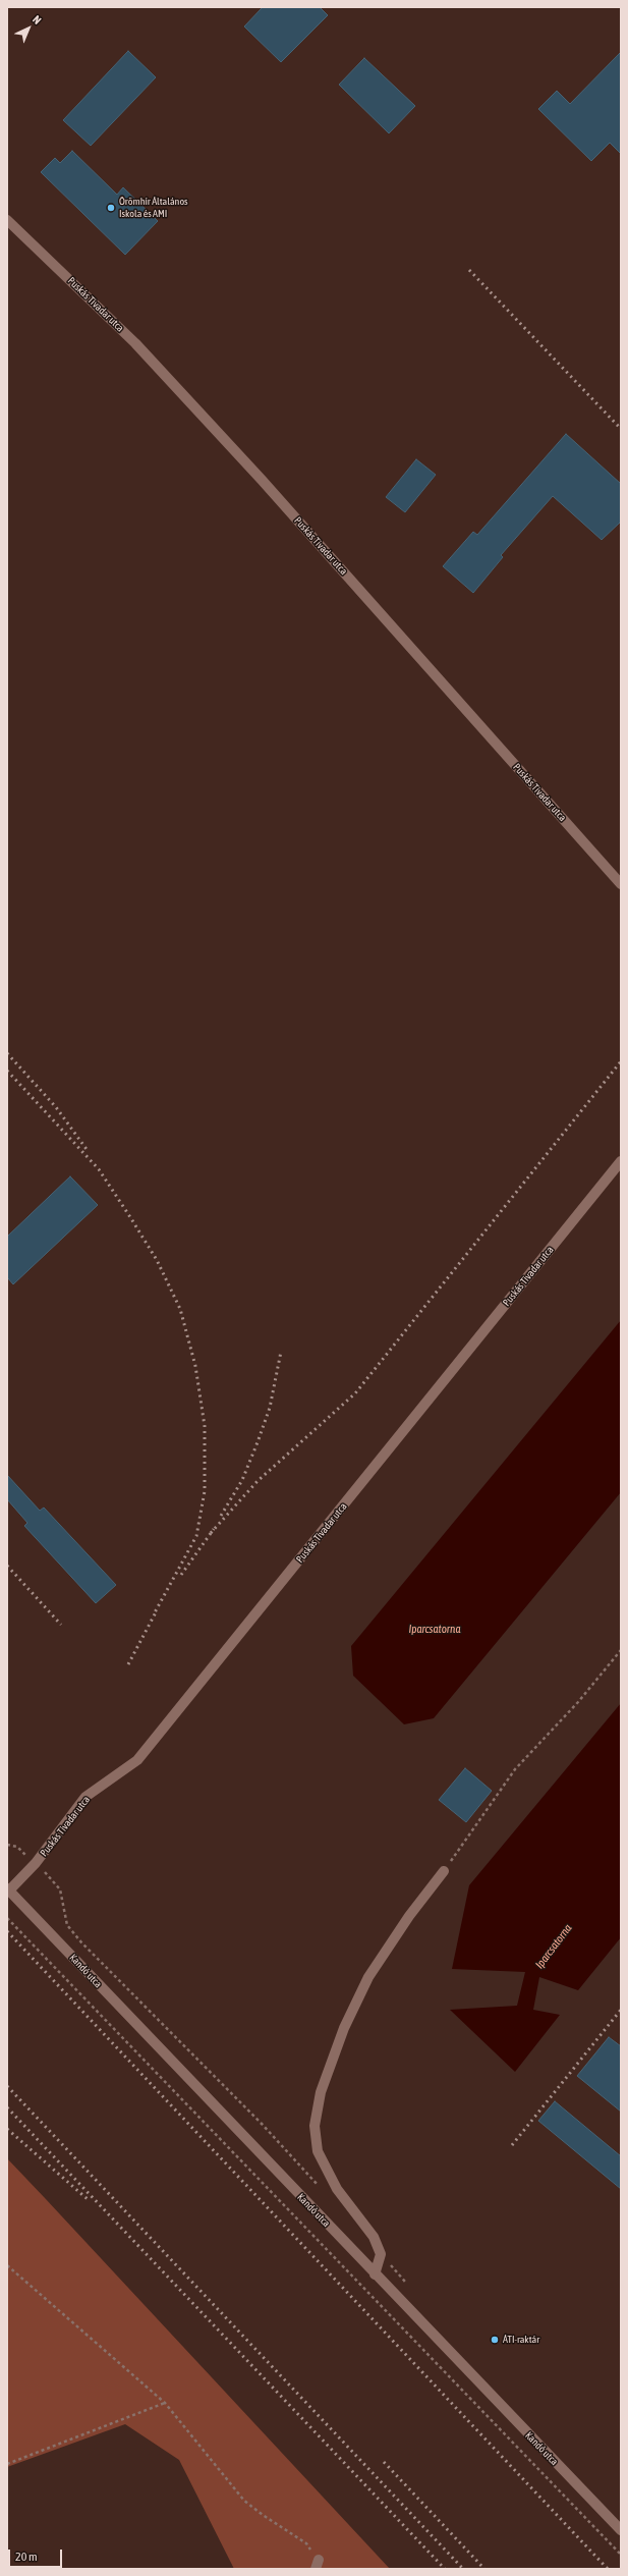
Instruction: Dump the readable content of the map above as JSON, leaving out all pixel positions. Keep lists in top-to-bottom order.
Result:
{
  "streets": {
    "street": ["Puskás Tivadar utca", "Kandó utca"]
  },
  "crossings": [
    ["Puskás Tivadar utca", "Kandó utca"]
  ],
  "water": ["Iparcsatorna"],
  "places": ["Örömhír Általános Iskola és AMI", "ÁTI-raktár"],
  "scale_bar": "20 m",
  "north": "top right"
}
